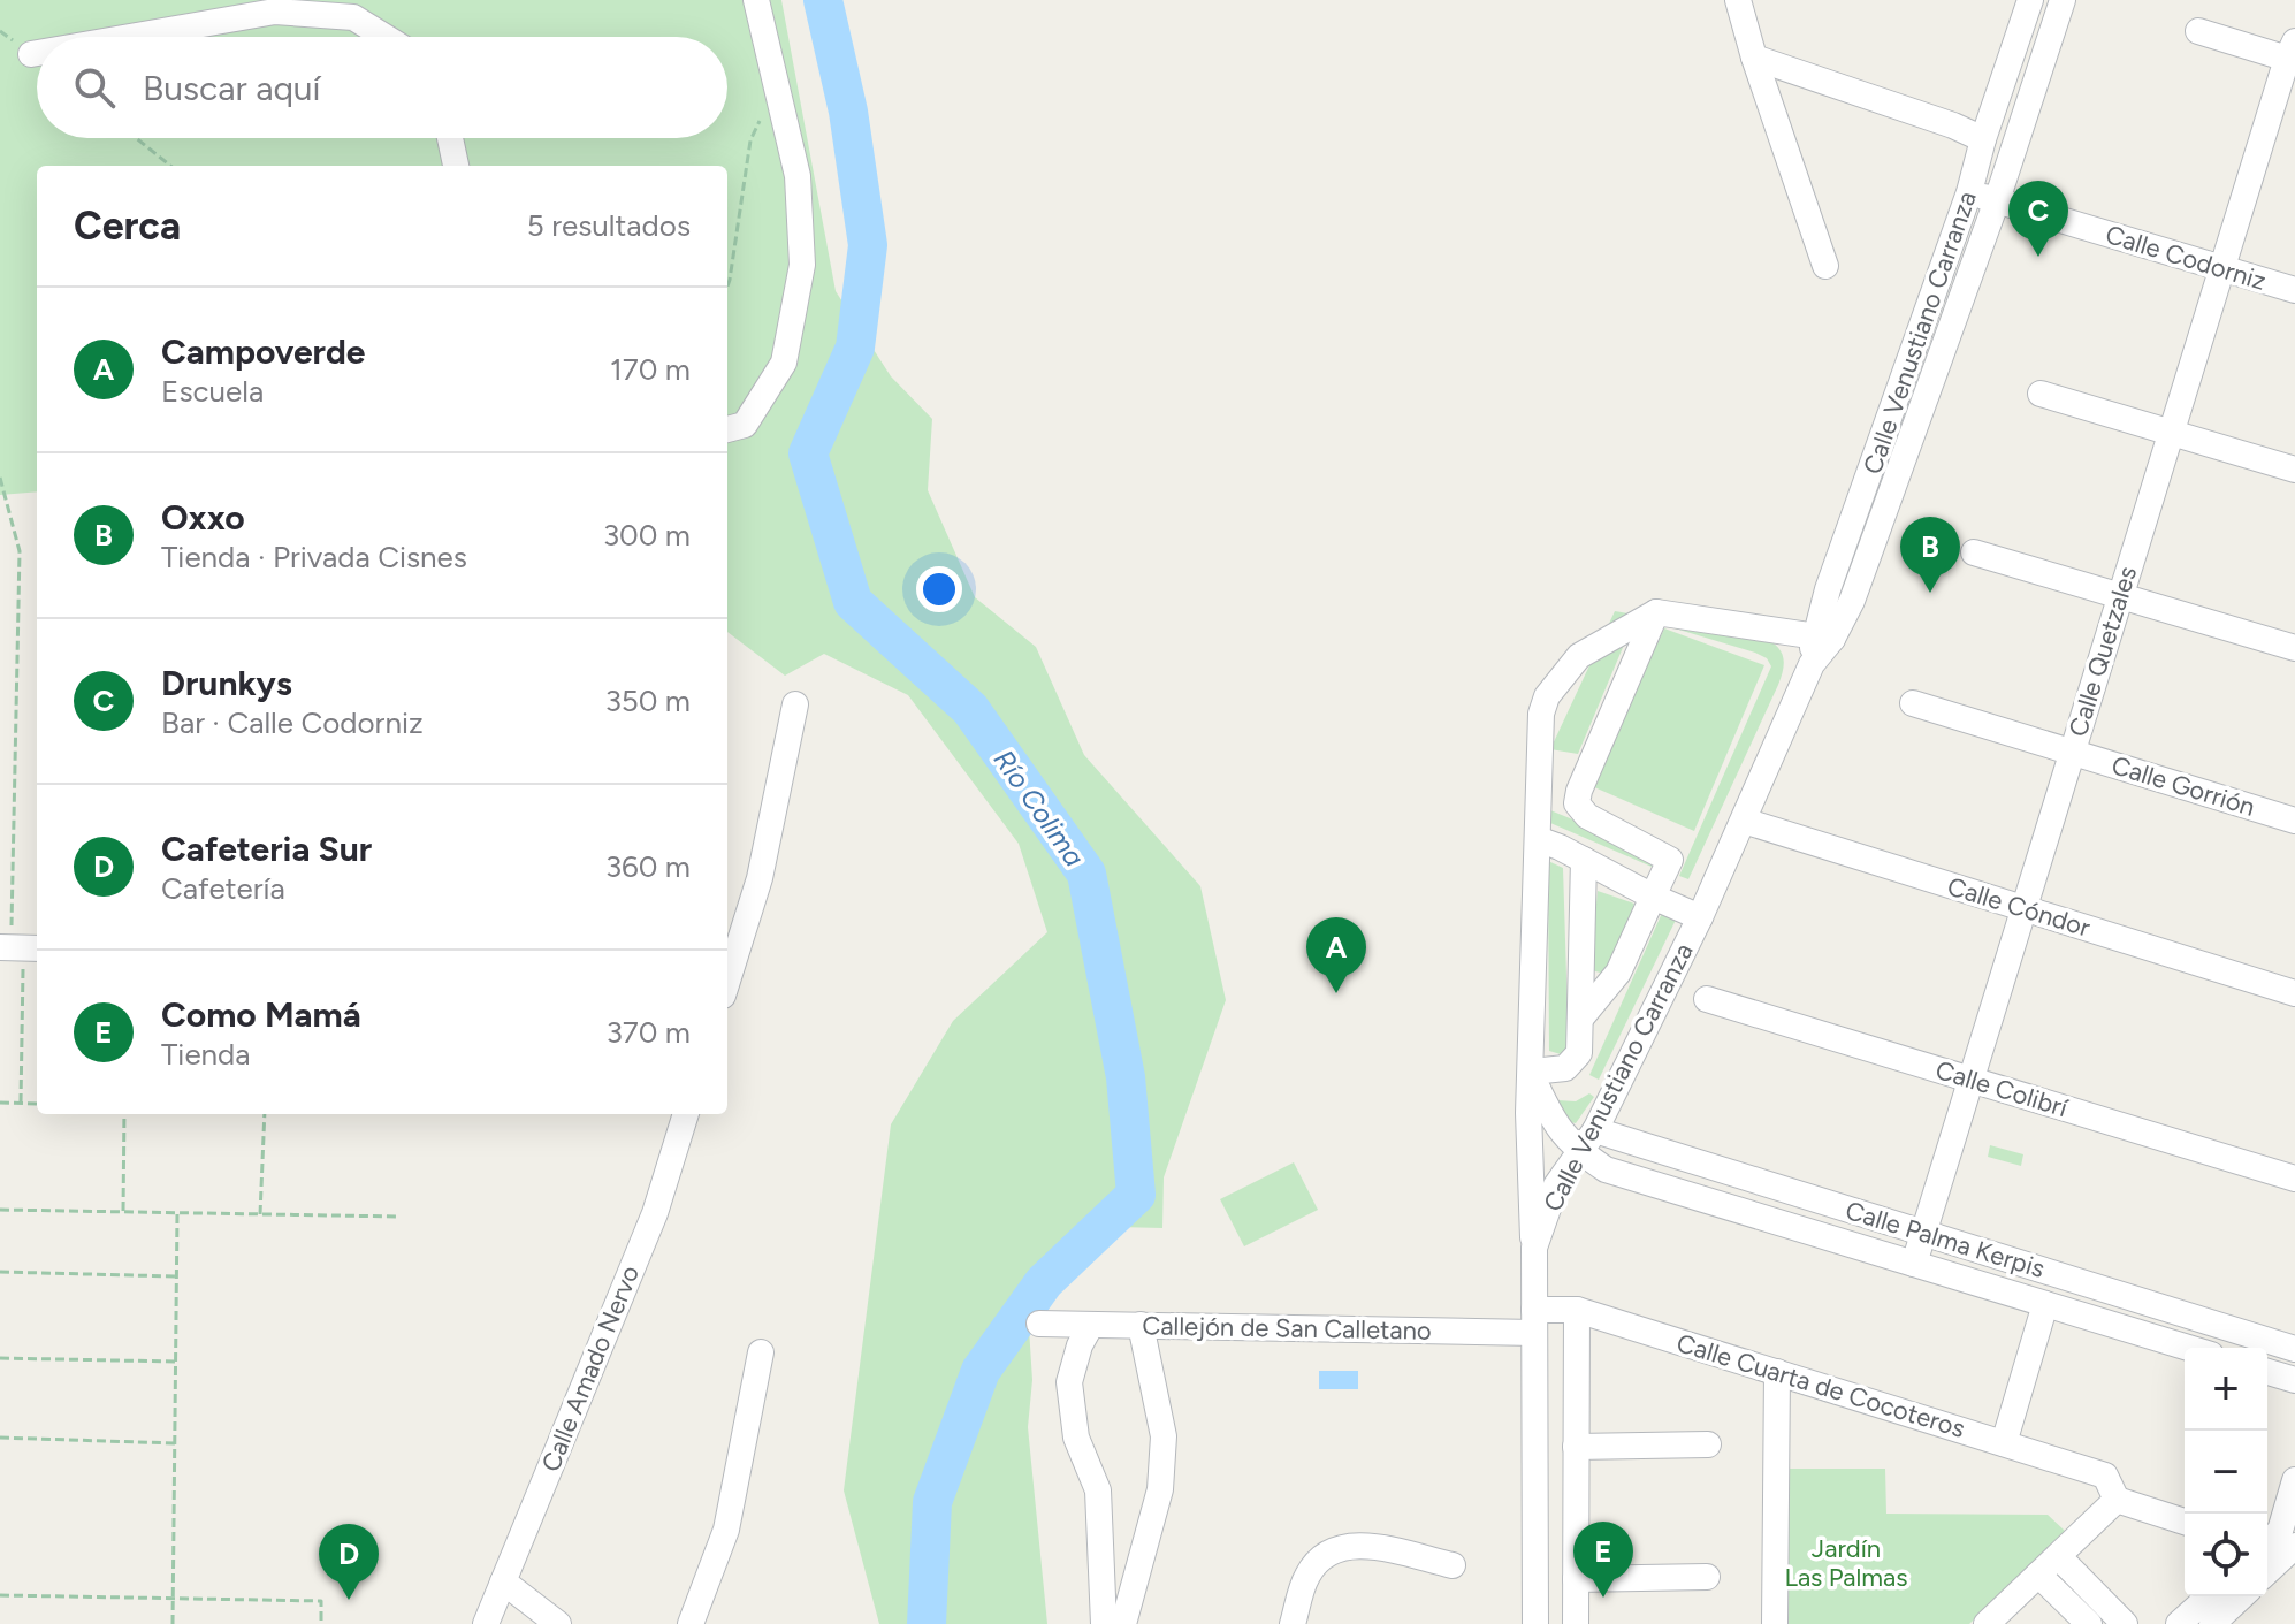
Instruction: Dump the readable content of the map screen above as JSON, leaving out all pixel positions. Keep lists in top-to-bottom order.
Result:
{
  "streets": {
    "street": [
      "Calle Codorniz",
      "Calle Venustiano Carranza",
      "Calle Quetzales",
      "Calle Gorrión",
      "Calle Cóndor",
      "Calle Colibrí",
      "Calle Palma Kerpis",
      "Callejón de San Calletano",
      "Calle Amado Nervo",
      "Calle Cuarta de Cocoteros"
    ]
  },
  "crossings": [
    ["Calle Codorniz", "Calle Venustiano Carranza"],
    ["Calle Codorniz", "Calle Quetzales"],
    ["Calle Venustiano Carranza", "Calle Cóndor"],
    ["Calle Venustiano Carranza", "Calle Palma Kerpis"],
    ["Calle Venustiano Carranza", "Callejón de San Calletano"],
    ["Calle Venustiano Carranza", "Calle Cuarta de Cocoteros"],
    ["Calle Quetzales", "Calle Gorrión"],
    ["Calle Quetzales", "Calle Cóndor"],
    ["Calle Quetzales", "Calle Colibrí"],
    ["Calle Quetzales", "Calle Palma Kerpis"],
    ["Callejón de San Calletano", "Calle Cuarta de Cocoteros"]
  ],
  "water": ["Río Colima"],
  "parks": ["Jardín Las Palmas"],
  "page": {
    "search": "Buscar aquí",
    "heading": ["Cerca", "5 resultados"],
    "pins": [
      "C",
      "B",
      "A",
      "E",
      "D"
    ],
    "list": [
      {
        "mark": "A",
        "name": "Campoverde",
        "note": "Escuela",
        "value": "170 m"
      },
      {
        "mark": "B",
        "name": "Oxxo",
        "note": "Tienda · Privada Cisnes",
        "value": "300 m"
      },
      {
        "mark": "C",
        "name": "Drunkys",
        "note": "Bar · Calle Codorniz",
        "value": "350 m"
      },
      {
        "mark": "D",
        "name": "Cafeteria Sur",
        "note": "Cafetería",
        "value": "360 m"
      },
      {
        "mark": "E",
        "name": "Como Mamá",
        "note": "Tienda",
        "value": "370 m"
      }
    ],
    "map_buttons": ["+", "−"]
  }
}
